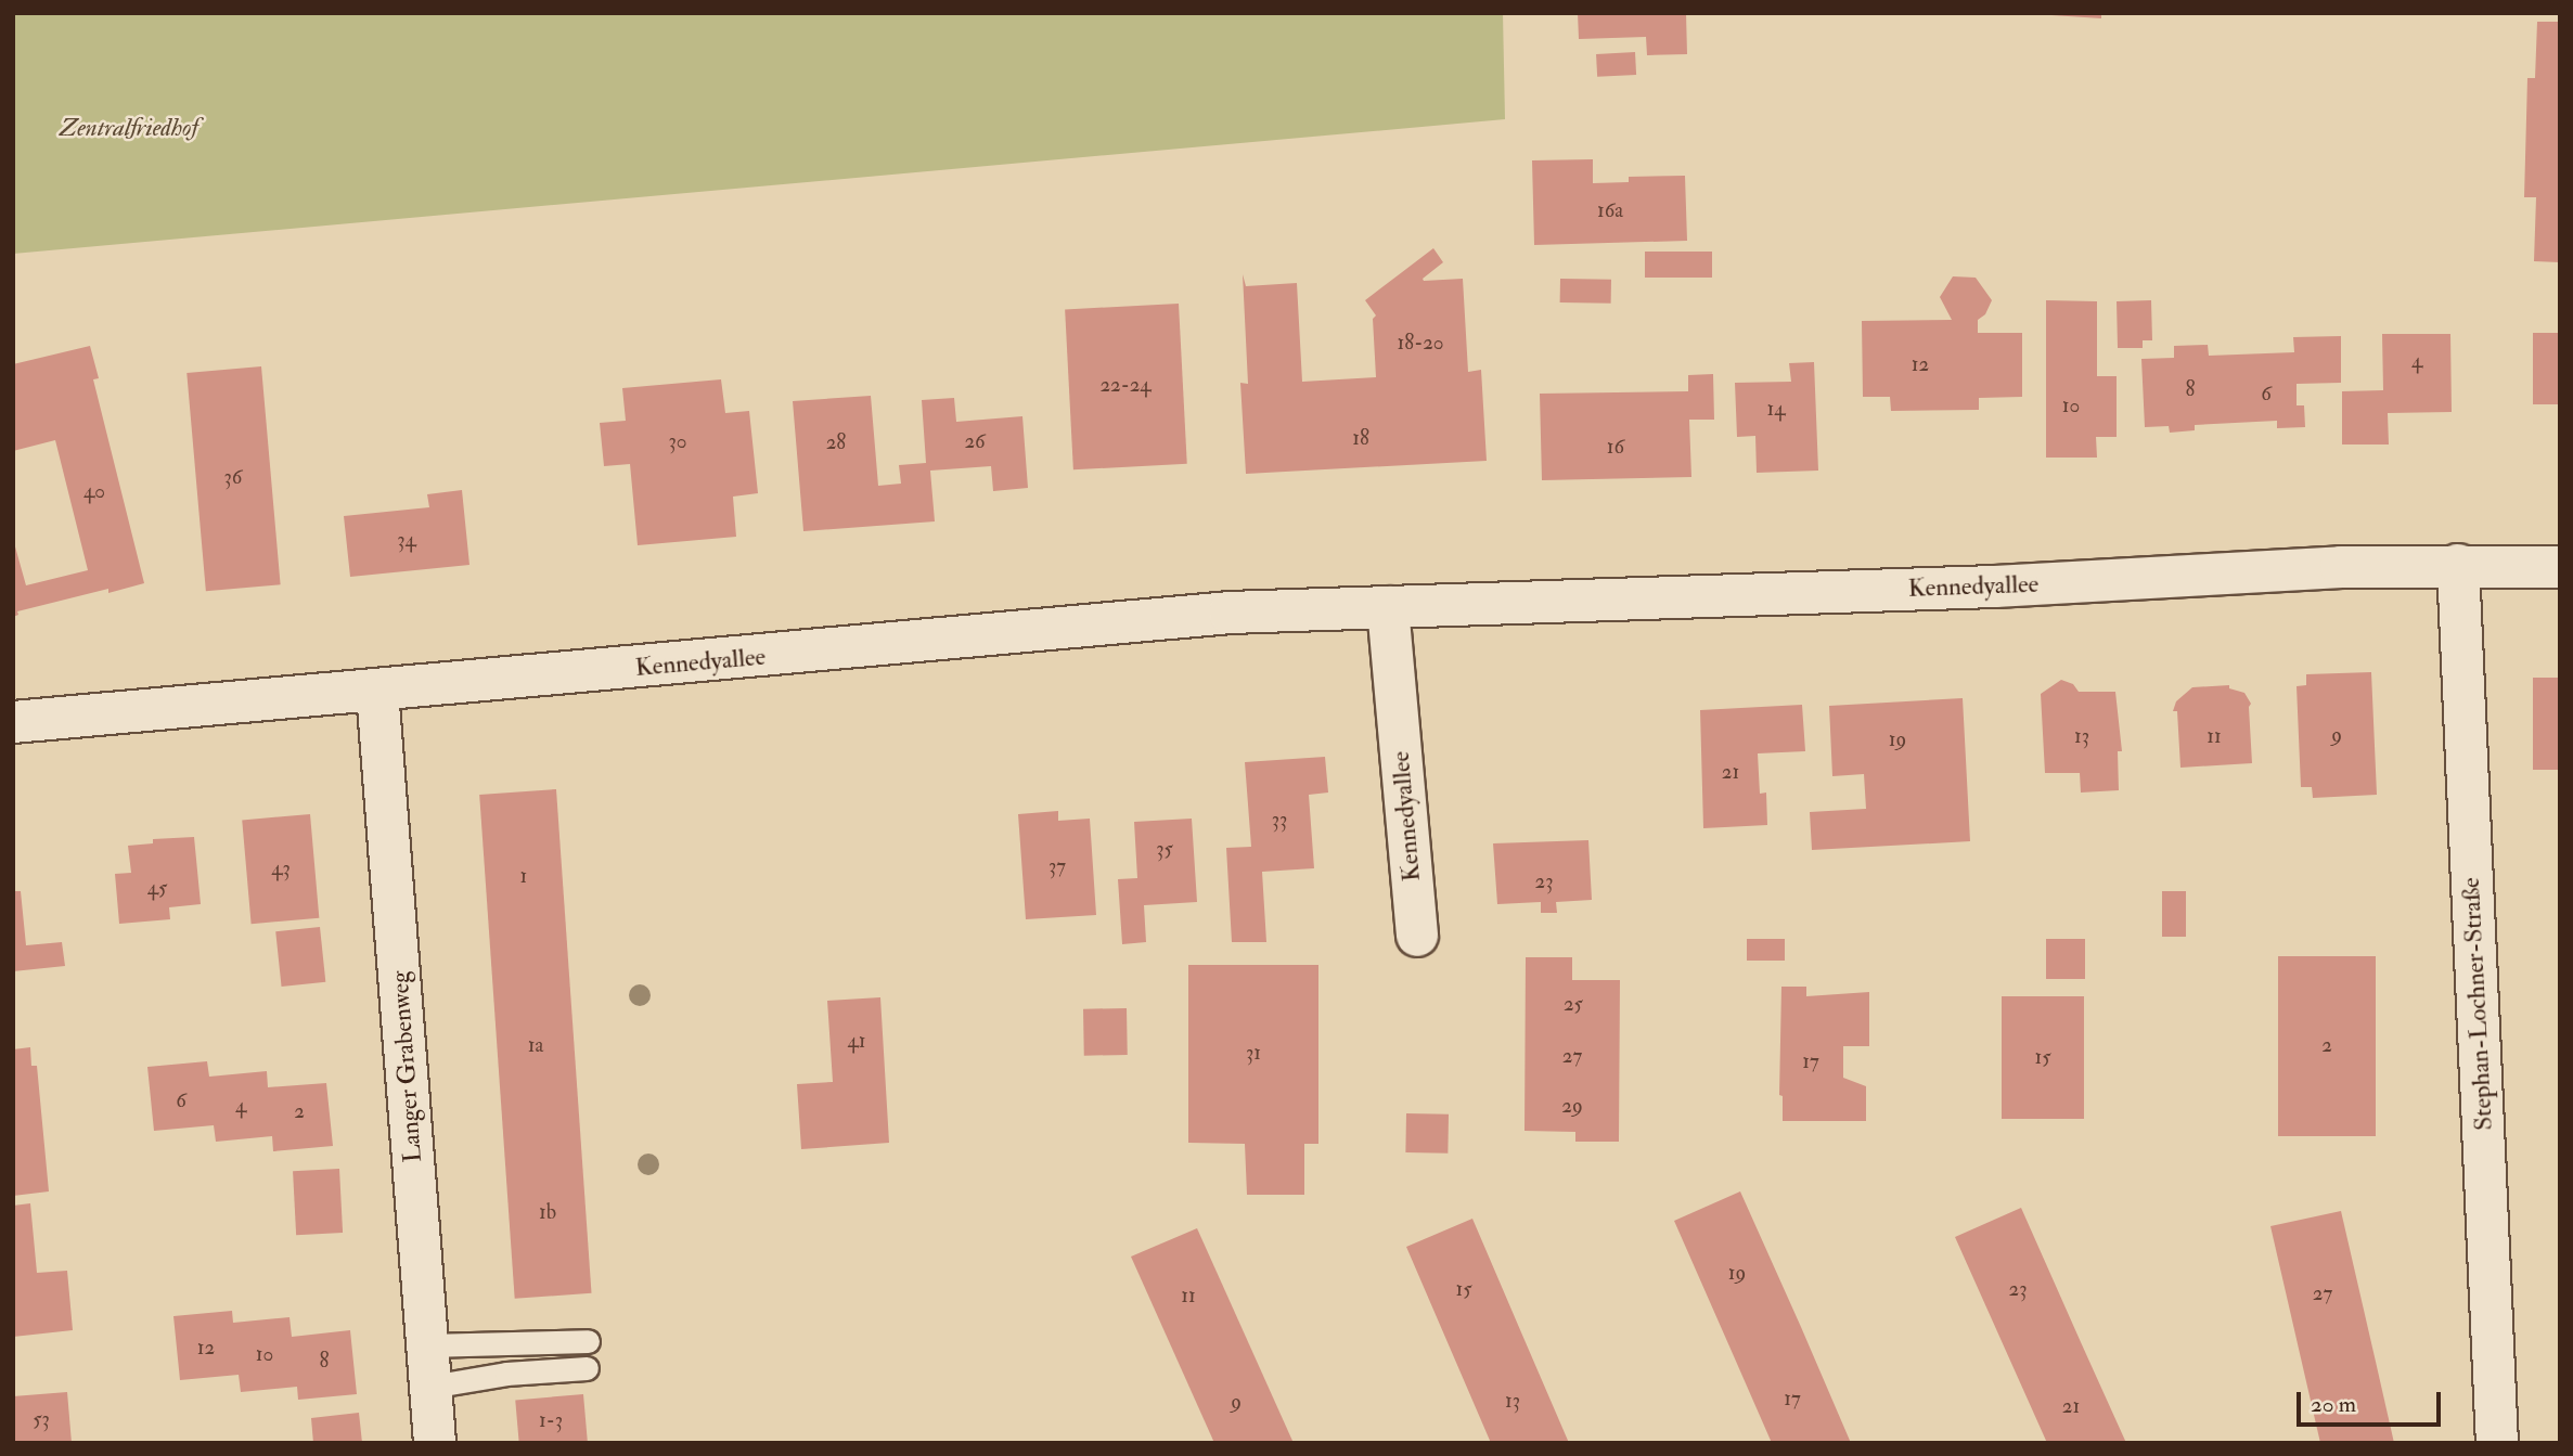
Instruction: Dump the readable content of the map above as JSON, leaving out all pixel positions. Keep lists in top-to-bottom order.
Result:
{
  "streets": {
    "street": ["Kennedyallee", "Stephan-Lochner-Straße", "Langer Grabenweg"]
  },
  "crossings": [
    ["Kennedyallee", "Stephan-Lochner-Straße"],
    ["Kennedyallee", "Langer Grabenweg"]
  ],
  "parks": ["Zentralfriedhof"],
  "house_numbers": [
    "16a",
    "18-20",
    "4",
    "12",
    "22-24",
    "8",
    "6",
    "10",
    "14",
    "18",
    "30",
    "26",
    "28",
    "16",
    "36",
    "40",
    "34",
    "9",
    "13",
    "11",
    "19",
    "21",
    "33",
    "35",
    "37",
    "43",
    "1",
    "23",
    "45",
    "25",
    "41",
    "1a",
    "2",
    "31",
    "27",
    "15",
    "17",
    "6",
    "4",
    "29",
    "2",
    "1b",
    "19",
    "15",
    "23",
    "27",
    "11",
    "12",
    "10",
    "8",
    "17",
    "13",
    "9",
    "21",
    "53",
    "1-3"
  ],
  "scale_bar": "20 m"
}
